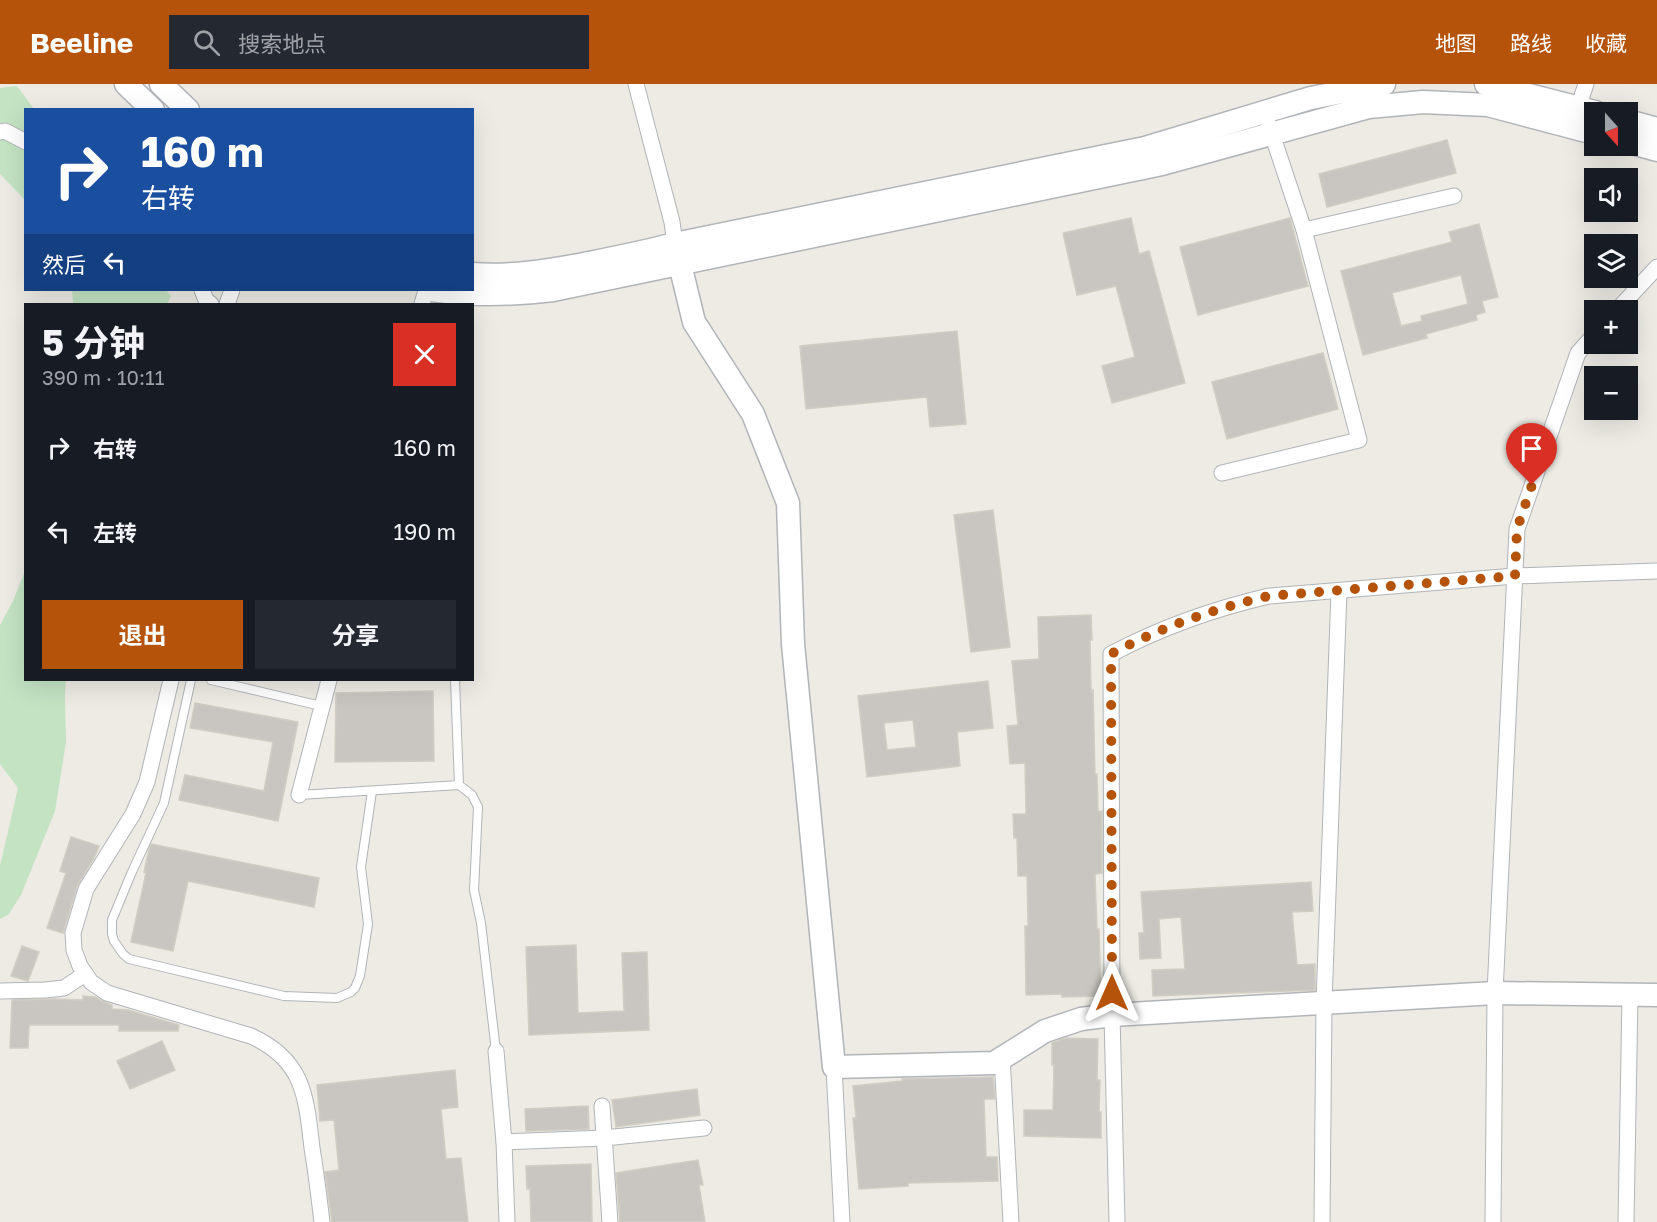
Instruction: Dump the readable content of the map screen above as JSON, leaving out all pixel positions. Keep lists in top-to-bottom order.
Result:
{
  "north": "bottom",
  "page": {
    "header": "Beeline",
    "search": "搜索地点",
    "nav": ["地图", "路线", "收藏"],
    "map_buttons": ["+", "−"],
    "turn": ["160 m", "右转"],
    "then": "然后",
    "heading": ["5 分钟", "390 m · 10:11"],
    "list": [
      {
        "name": "右转",
        "value": "160 m"
      },
      {
        "name": "左转",
        "value": "190 m"
      }
    ],
    "buttons": ["退出", "分享"]
  }
}
